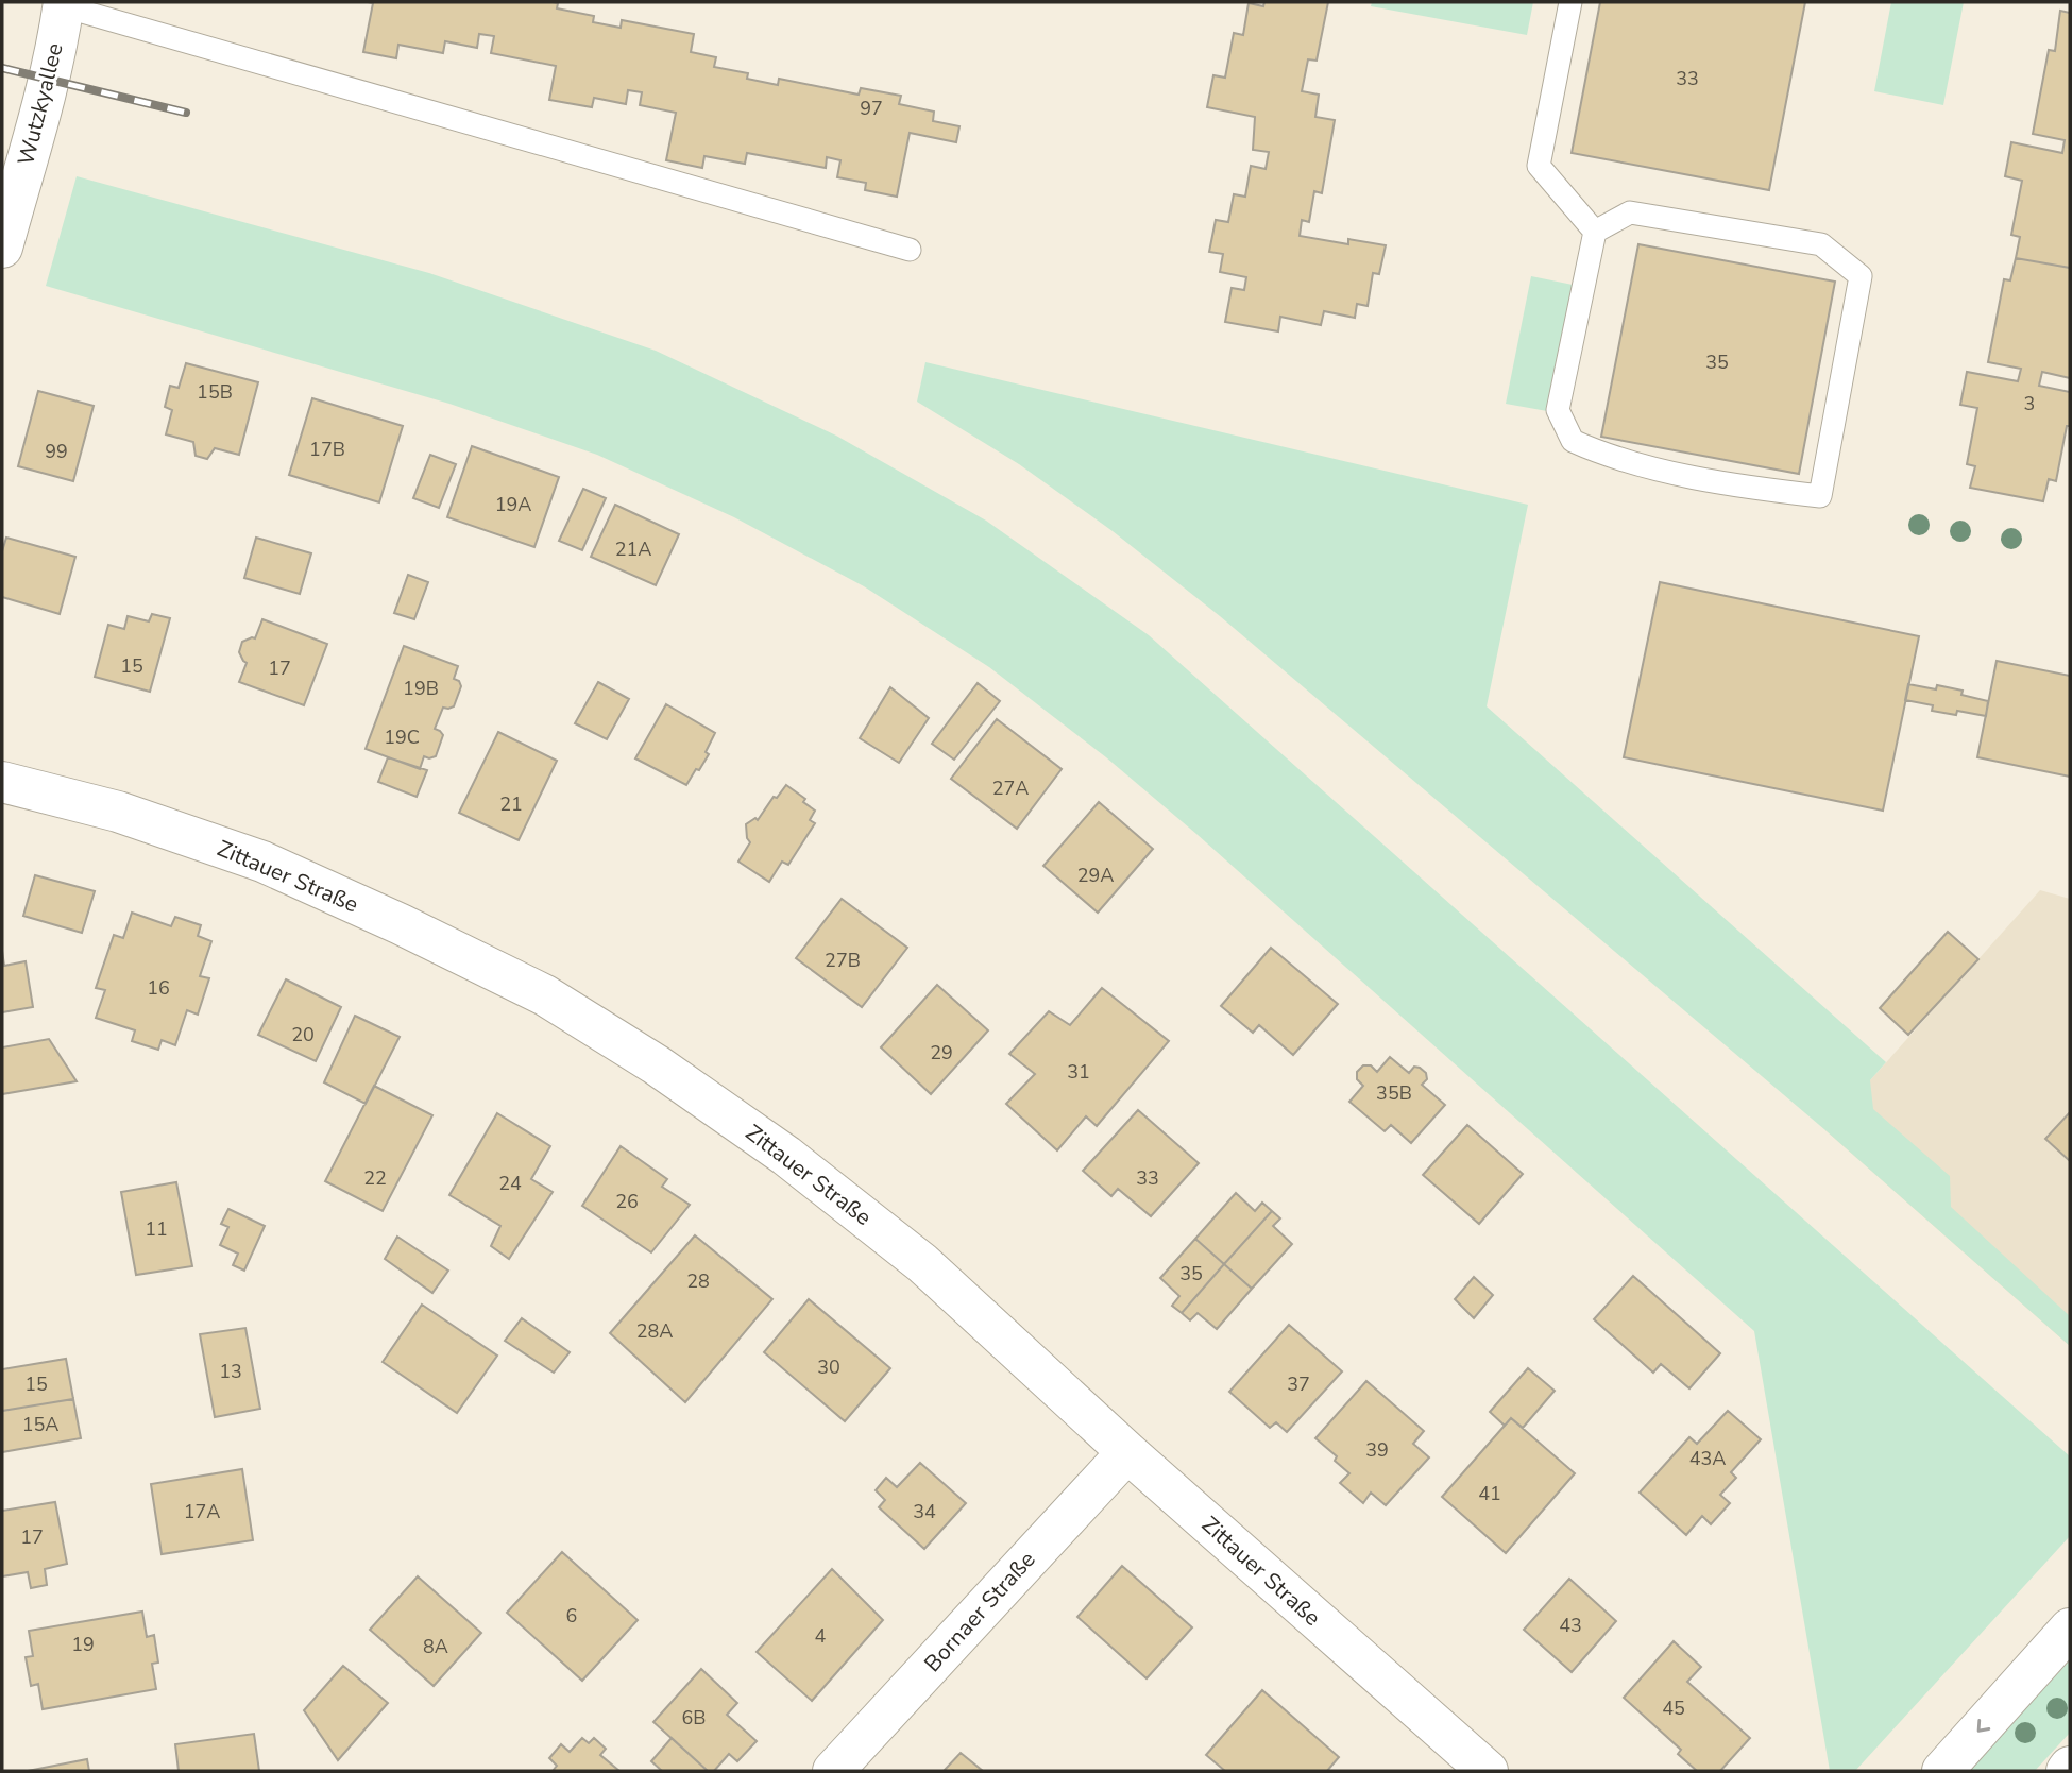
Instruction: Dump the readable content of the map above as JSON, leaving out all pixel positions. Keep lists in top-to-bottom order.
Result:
{
  "streets": {
    "street": ["Wutzkyallee", "Zittauer Straße", "Bornaer Straße"]
  },
  "crossings": [
    ["Zittauer Straße", "Bornaer Straße"]
  ],
  "house_numbers": [
    "33",
    "97",
    "35",
    "15B",
    "3",
    "17B",
    "99",
    "19A",
    "21A",
    "15",
    "17",
    "19B",
    "19C",
    "27A",
    "21",
    "29A",
    "27B",
    "16",
    "20",
    "29",
    "31",
    "35B",
    "22",
    "33",
    "24",
    "26",
    "11",
    "35",
    "28",
    "28A",
    "30",
    "13",
    "15",
    "37",
    "15A",
    "39",
    "43A",
    "41",
    "17A",
    "34",
    "17",
    "6",
    "43",
    "4",
    "19",
    "8A",
    "45",
    "6B"
  ]
}
